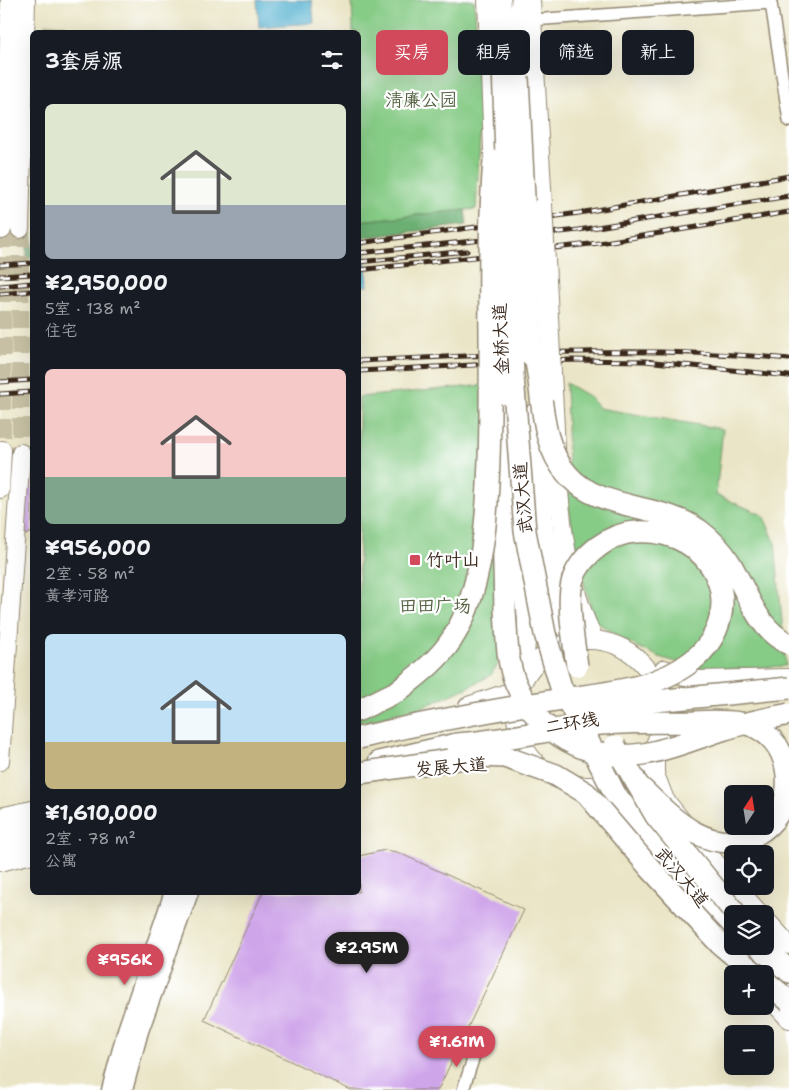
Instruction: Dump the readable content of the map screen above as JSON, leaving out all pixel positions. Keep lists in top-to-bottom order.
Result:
{
  "streets": {
    "highway": ["武汉大道", "二环线"],
    "main road": ["金桥大道", "发展大道"]
  },
  "crossings": [
    ["金桥大道", "发展大道"]
  ],
  "parks": ["清廉公园", "田田广场"],
  "places": {
    "transit": ["竹叶山"]
  },
  "north": "top",
  "page": {
    "chip": [
      "买房",
      "租房",
      "筛选",
      "新上"
    ],
    "heading": "3套房源",
    "list": [
      {
        "name": "¥2,950,000",
        "note": "5室 · 138 m² · 住宅"
      },
      {
        "name": "¥956,000",
        "note": "2室 · 58 m² · 黄孝河路"
      },
      {
        "name": "¥1,610,000",
        "note": "2室 · 78 m² · 公寓"
      }
    ],
    "map_buttons": ["+", "−"],
    "price": ["¥2.95M", "¥956K", "¥1.61M"]
  }
}
